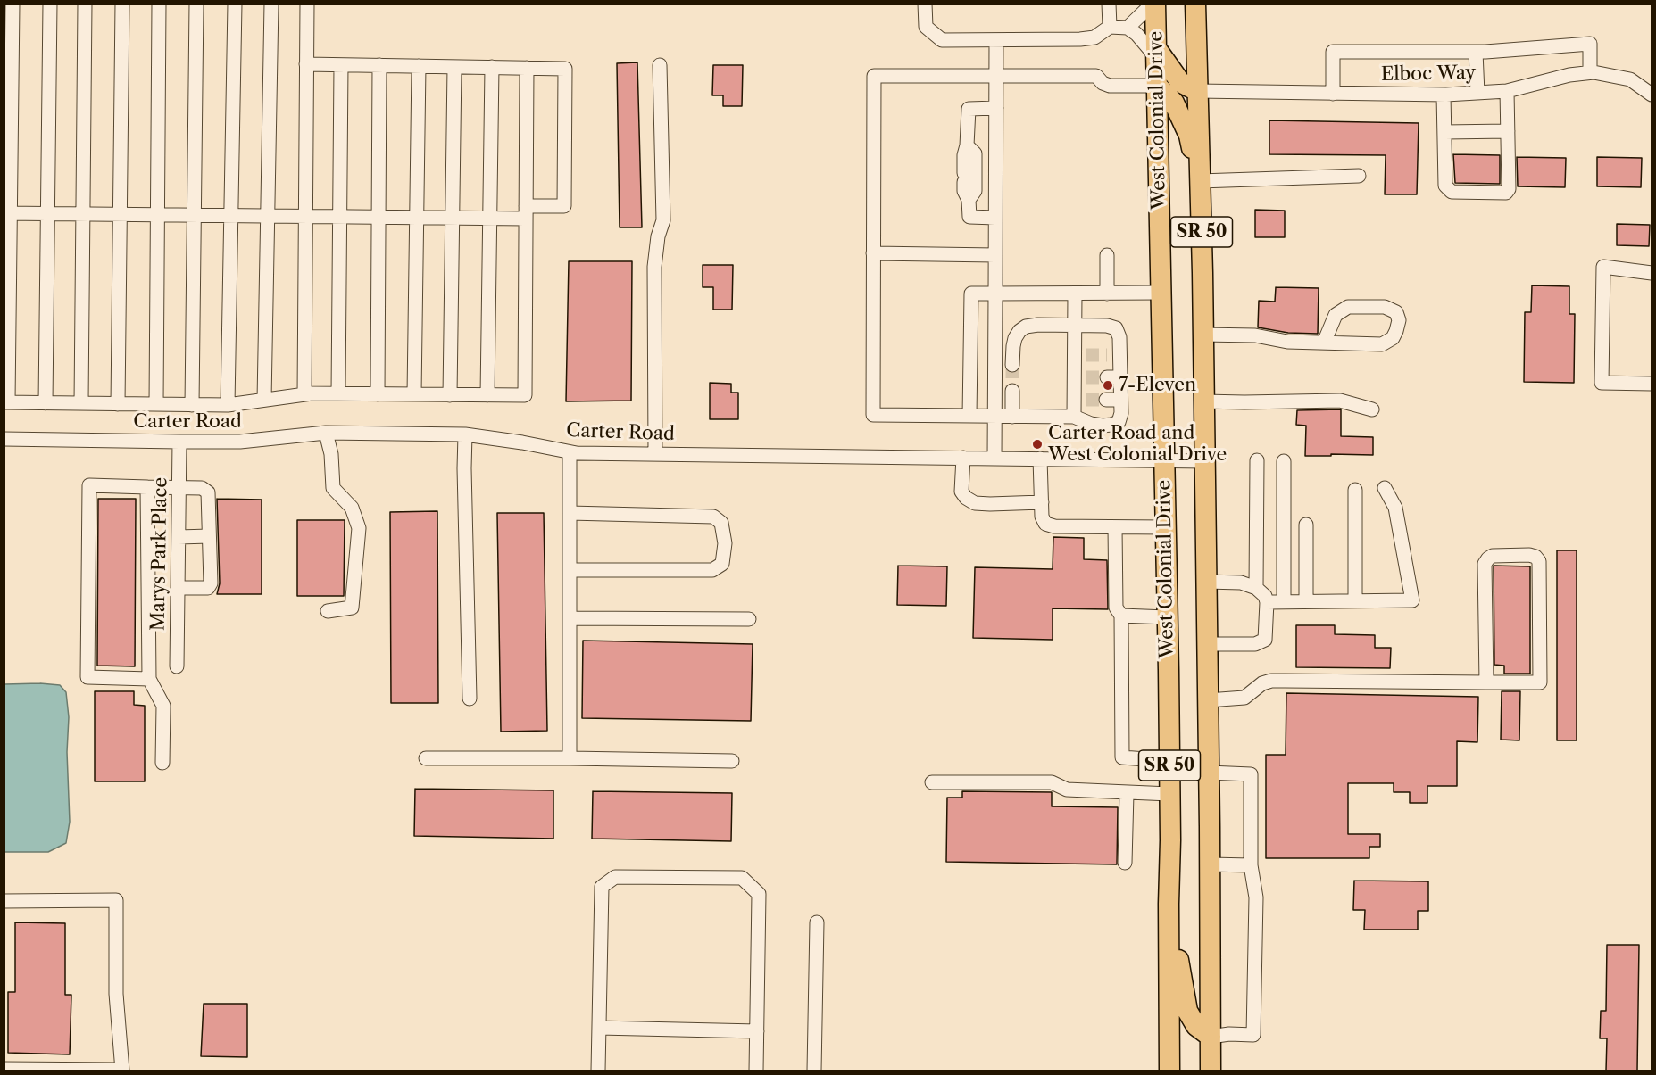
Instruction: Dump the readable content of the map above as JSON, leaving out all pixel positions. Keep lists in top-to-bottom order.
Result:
{
  "streets": {
    "highway": ["West Colonial Drive", "SR 50"],
    "street": ["Elboc Way", "Carter Road", "Marys Park Place"]
  },
  "crossings": [
    ["Elboc Way", "SR 50"],
    ["West Colonial Drive", "Carter Road"],
    ["SR 50", "Carter Road"],
    ["Carter Road", "Marys Park Place"]
  ],
  "places": ["7-Eleven", "Carter Road and West Colonial Drive"]
}
